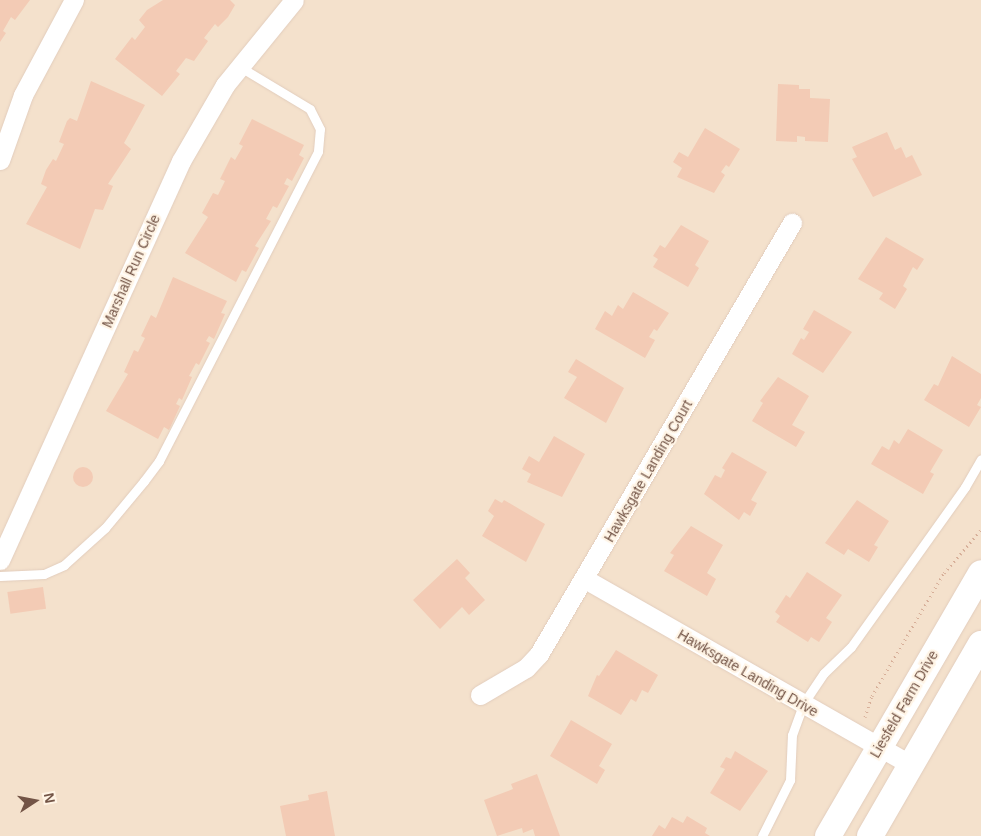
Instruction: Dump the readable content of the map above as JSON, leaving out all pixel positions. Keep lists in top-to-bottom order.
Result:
{
  "streets": {
    "street": [
      "Marshall Run Circle",
      "Hawksgate Landing Court",
      "Hawksgate Landing Drive",
      "Liesfeld Farm Drive"
    ]
  },
  "crossings": [
    ["Hawksgate Landing Court", "Hawksgate Landing Drive"],
    ["Hawksgate Landing Drive", "Liesfeld Farm Drive"]
  ],
  "north": "right"
}
